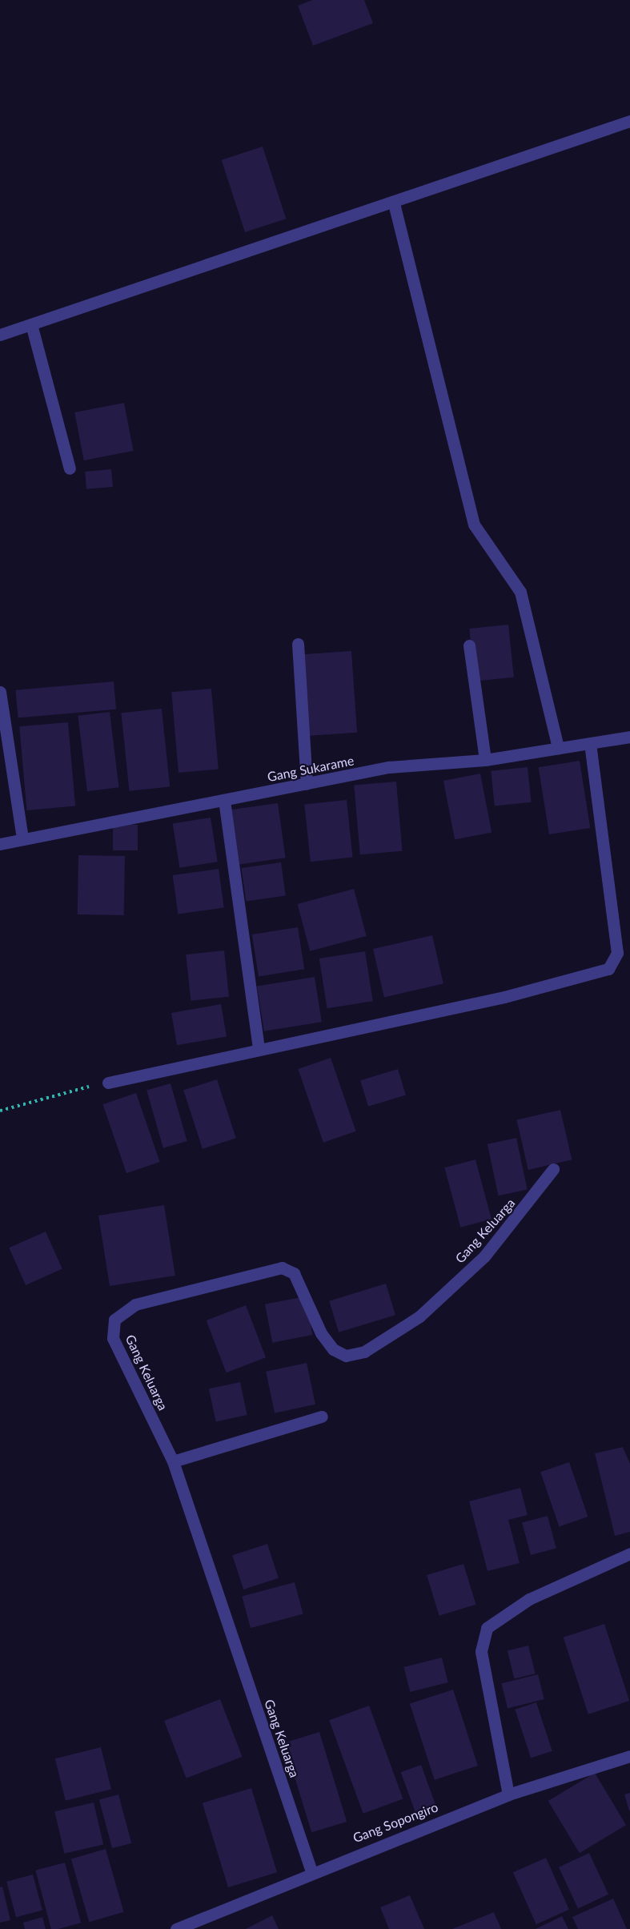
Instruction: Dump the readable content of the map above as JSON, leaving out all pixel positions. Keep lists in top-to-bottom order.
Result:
{
  "streets": {
    "street": ["Gang Sukarame", "Gang Keluarga", "Gang Sopongiro"]
  },
  "crossings": [
    ["Gang Keluarga", "Gang Sopongiro"]
  ]
}
